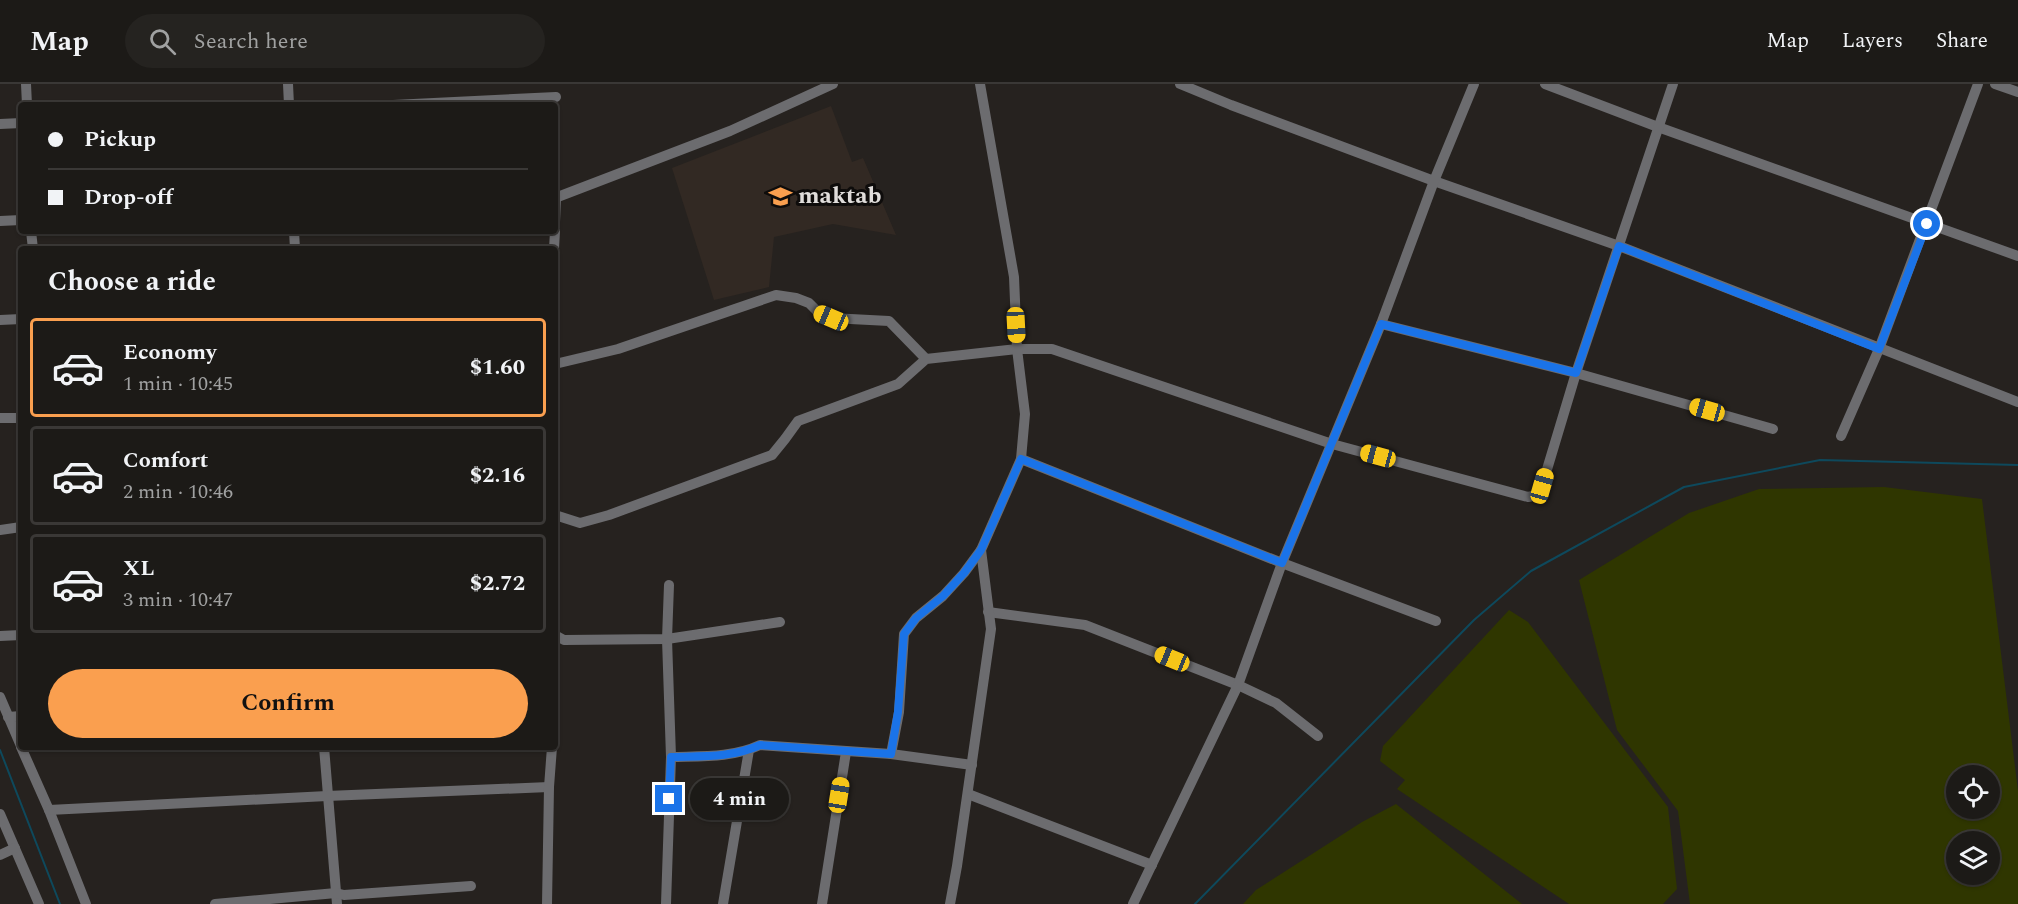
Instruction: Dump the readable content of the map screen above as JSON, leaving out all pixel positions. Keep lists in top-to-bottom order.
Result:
{
  "places": {
    "school or university": ["maktab"]
  },
  "page": {
    "header": "Map",
    "search": "Search here",
    "nav": ["Map", "Layers", "Share"],
    "banner": ["Pickup", "Drop-off"],
    "heading": "Choose a ride",
    "list": [
      {
        "name": "Economy",
        "note": "1 min · 10:45",
        "value": "$1.60"
      },
      {
        "name": "Comfort",
        "note": "2 min · 10:46",
        "value": "$2.16"
      },
      {
        "name": "XL",
        "note": "3 min · 10:47",
        "value": "$2.72"
      }
    ],
    "buttons": "Confirm",
    "bubble": "4 min"
  }
}
